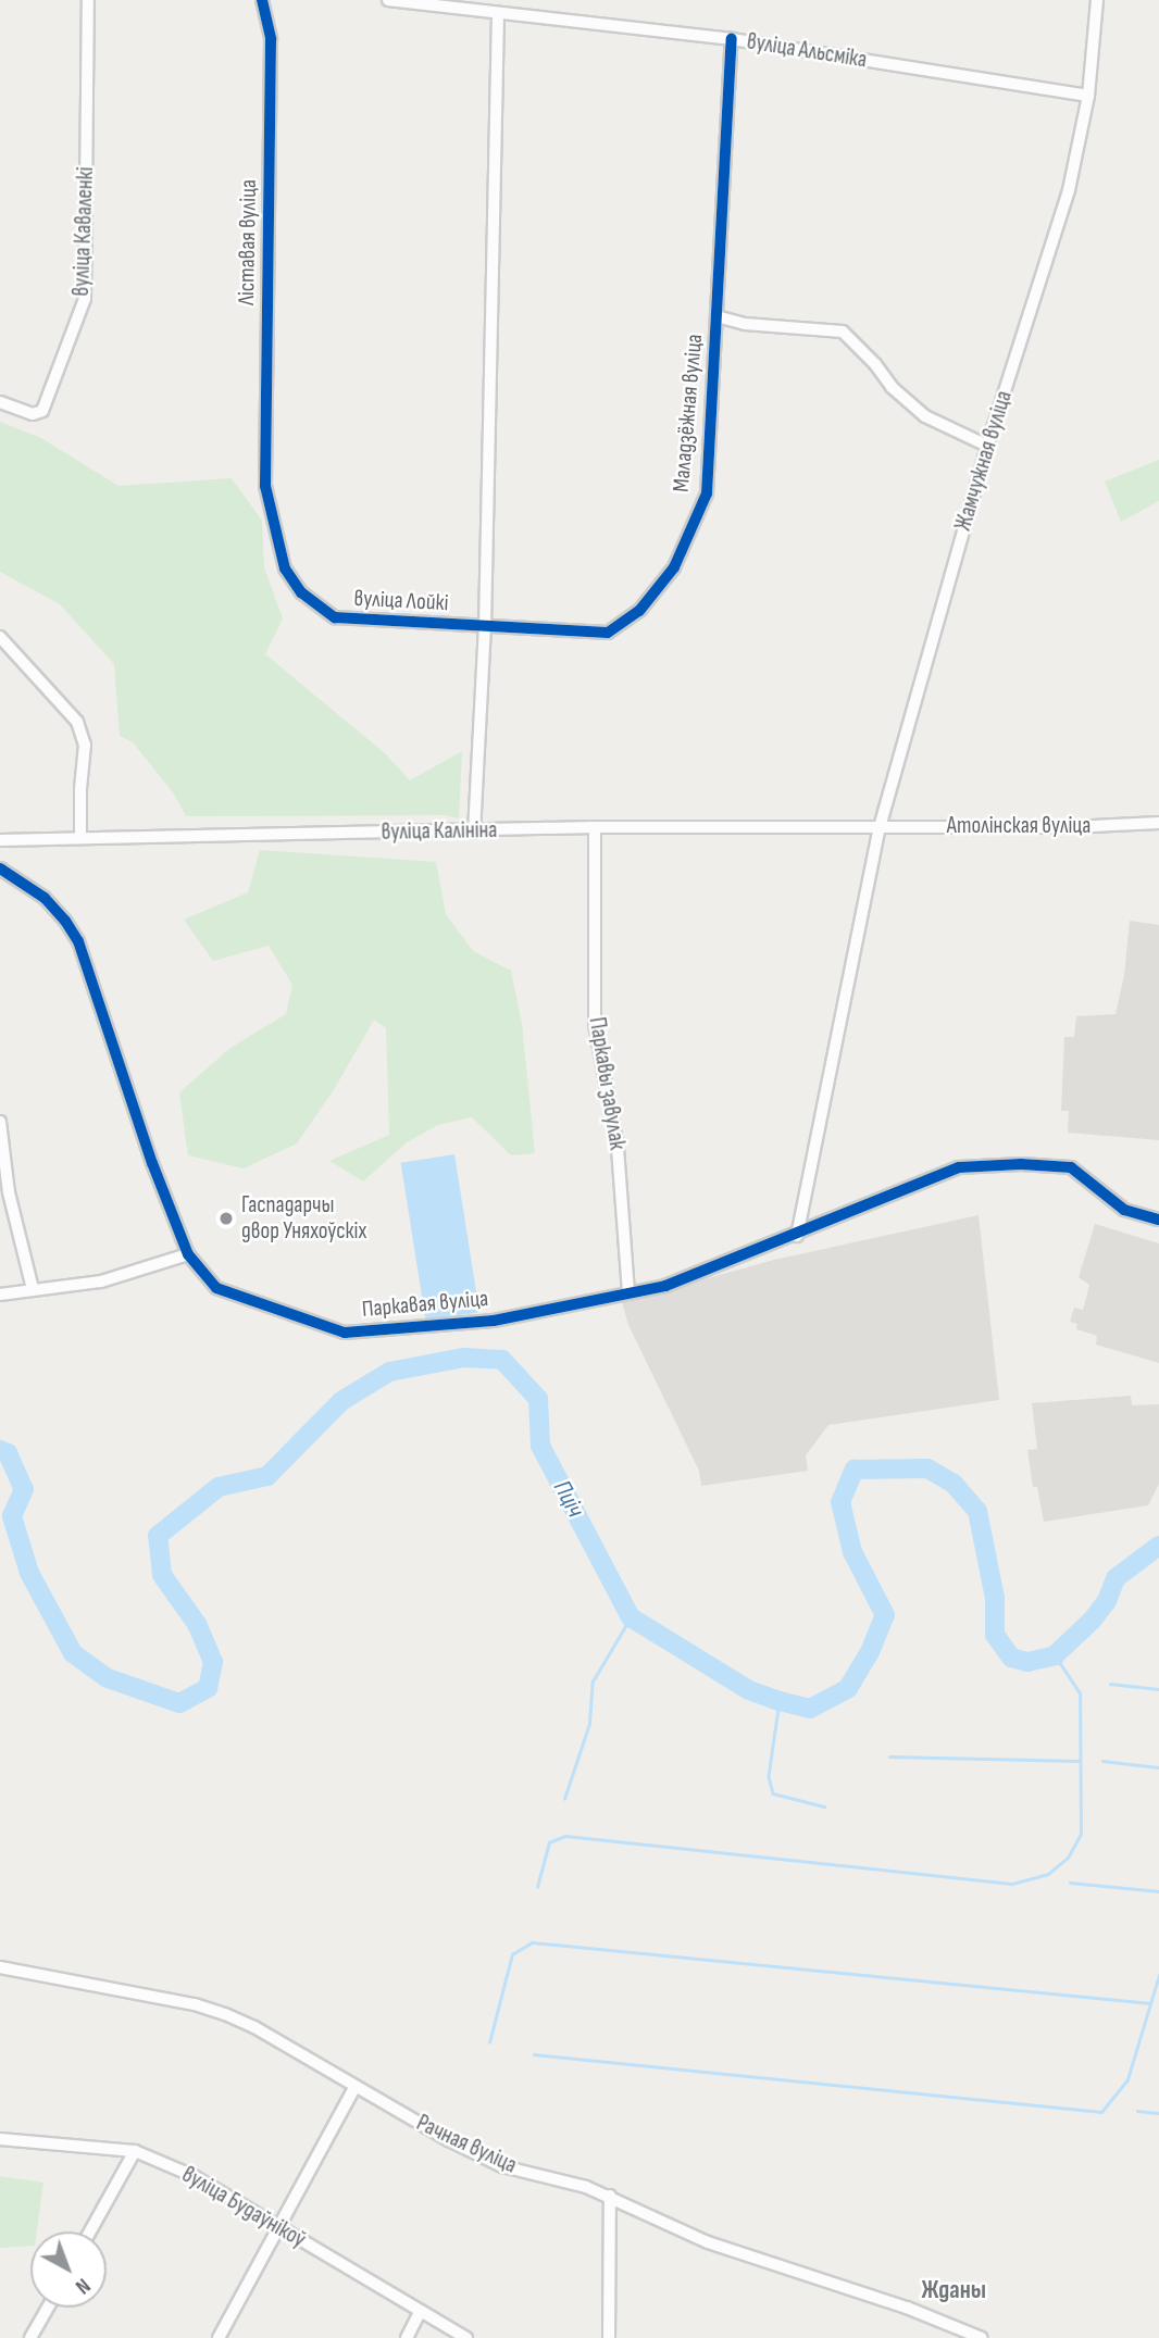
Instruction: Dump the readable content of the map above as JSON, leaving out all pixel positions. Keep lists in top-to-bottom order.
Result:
{
  "streets": {
    "street": [
      "вуліца Альсміка",
      "вуліца Каваленкі",
      "Ліставая вуліца",
      "Маладзёжная вуліца",
      "Жамчужная вуліца",
      "вуліца Лойкі",
      "Атолінская вуліца",
      "вуліца Калініна",
      "Паркавы завулак",
      "Паркавая вуліца",
      "Рачная вуліца",
      "вуліца Будаўнікоў"
    ]
  },
  "crossings": [
    ["вуліца Альсміка", "Маладзёжная вуліца"],
    ["вуліца Альсміка", "Жамчужная вуліца"],
    ["Ліставая вуліца", "вуліца Лойкі"],
    ["Маладзёжная вуліца", "вуліца Лойкі"],
    ["Жамчужная вуліца", "Атолінская вуліца"],
    ["Жамчужная вуліца", "вуліца Калініна"],
    ["Атолінская вуліца", "вуліца Калініна"],
    ["вуліца Калініна", "Паркавы завулак"],
    ["Паркавы завулак", "Паркавая вуліца"]
  ],
  "districts": ["Жданы"],
  "water": ["Пціч"],
  "places": ["Гаспадарчы двор Уняхоўскіх"],
  "north": "bottom right"
}
